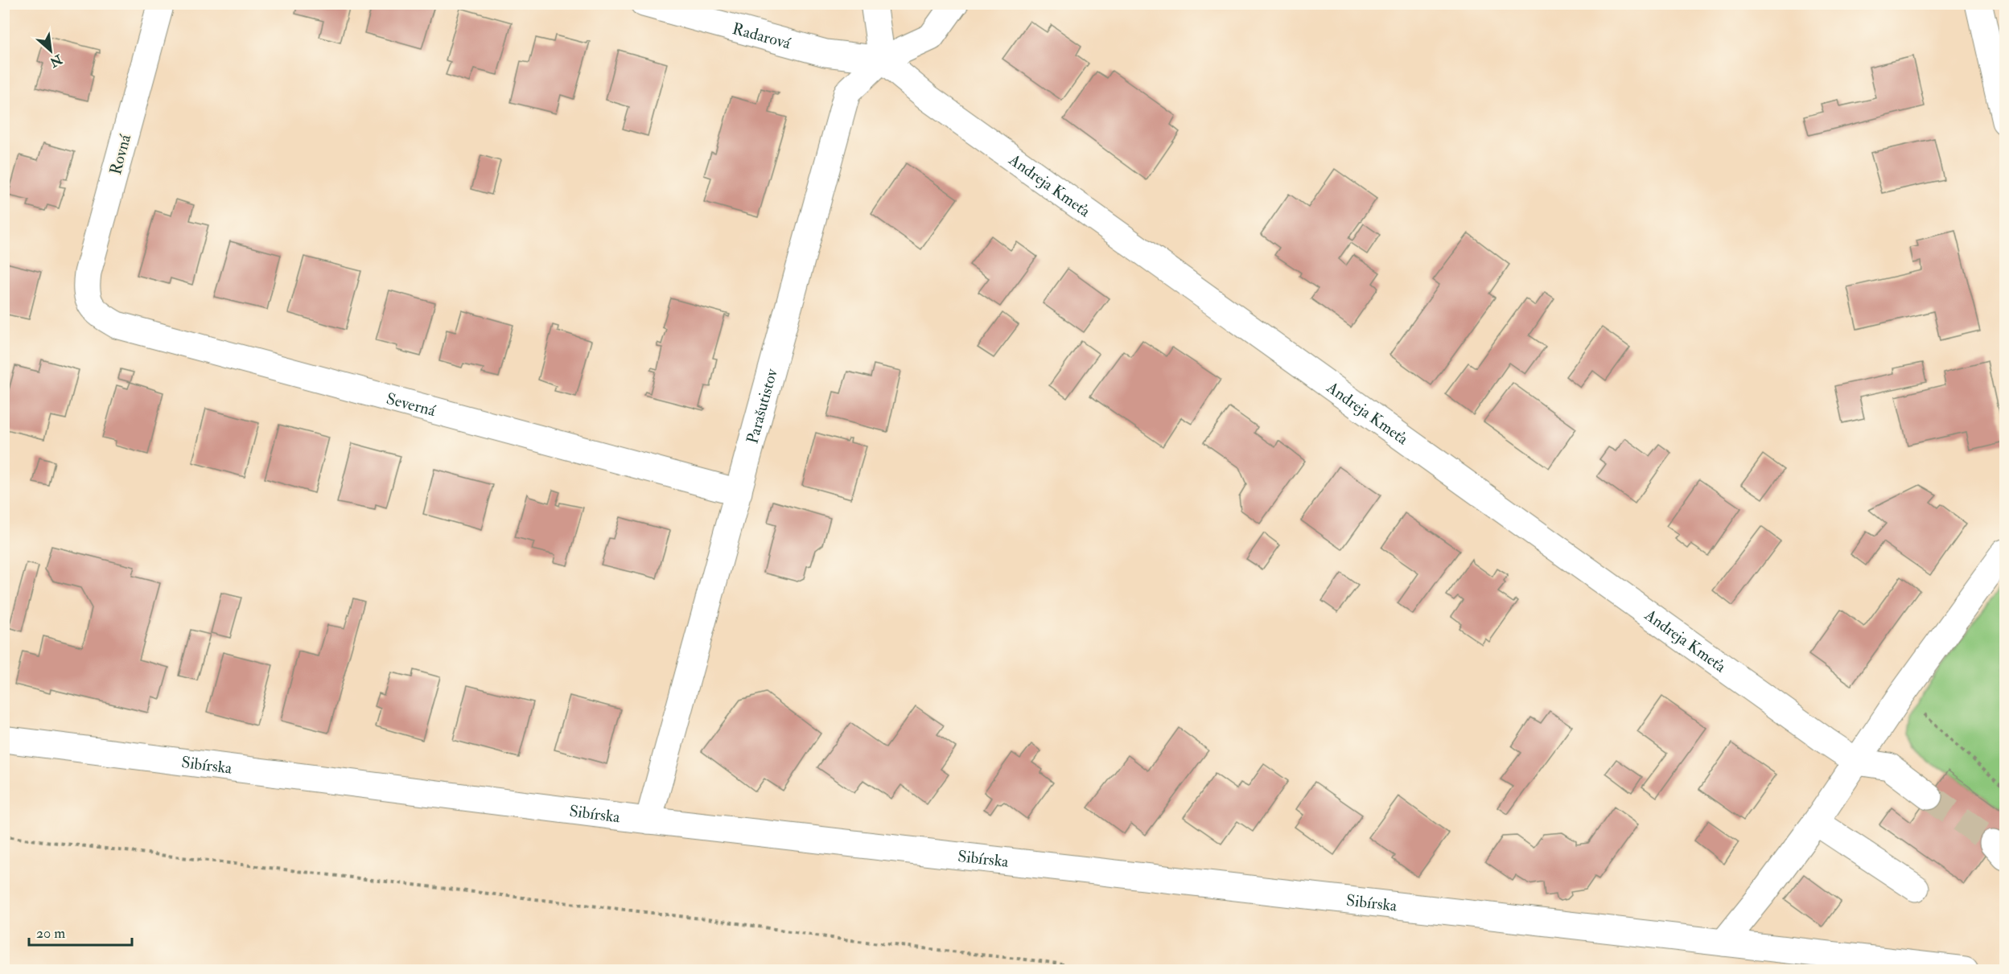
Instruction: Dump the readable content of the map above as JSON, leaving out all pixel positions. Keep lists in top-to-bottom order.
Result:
{
  "streets": {
    "street": [
      "Radarová",
      "Rovná",
      "Andreja Kmeťa",
      "Severná",
      "Parašutistov",
      "Sibírska"
    ]
  },
  "crossings": [
    ["Radarová", "Andreja Kmeťa"],
    ["Radarová", "Parašutistov"],
    ["Rovná", "Severná"],
    ["Andreja Kmeťa", "Parašutistov"],
    ["Severná", "Parašutistov"],
    ["Parašutistov", "Sibírska"]
  ],
  "scale_bar": "20 m",
  "north": "bottom right"
}
